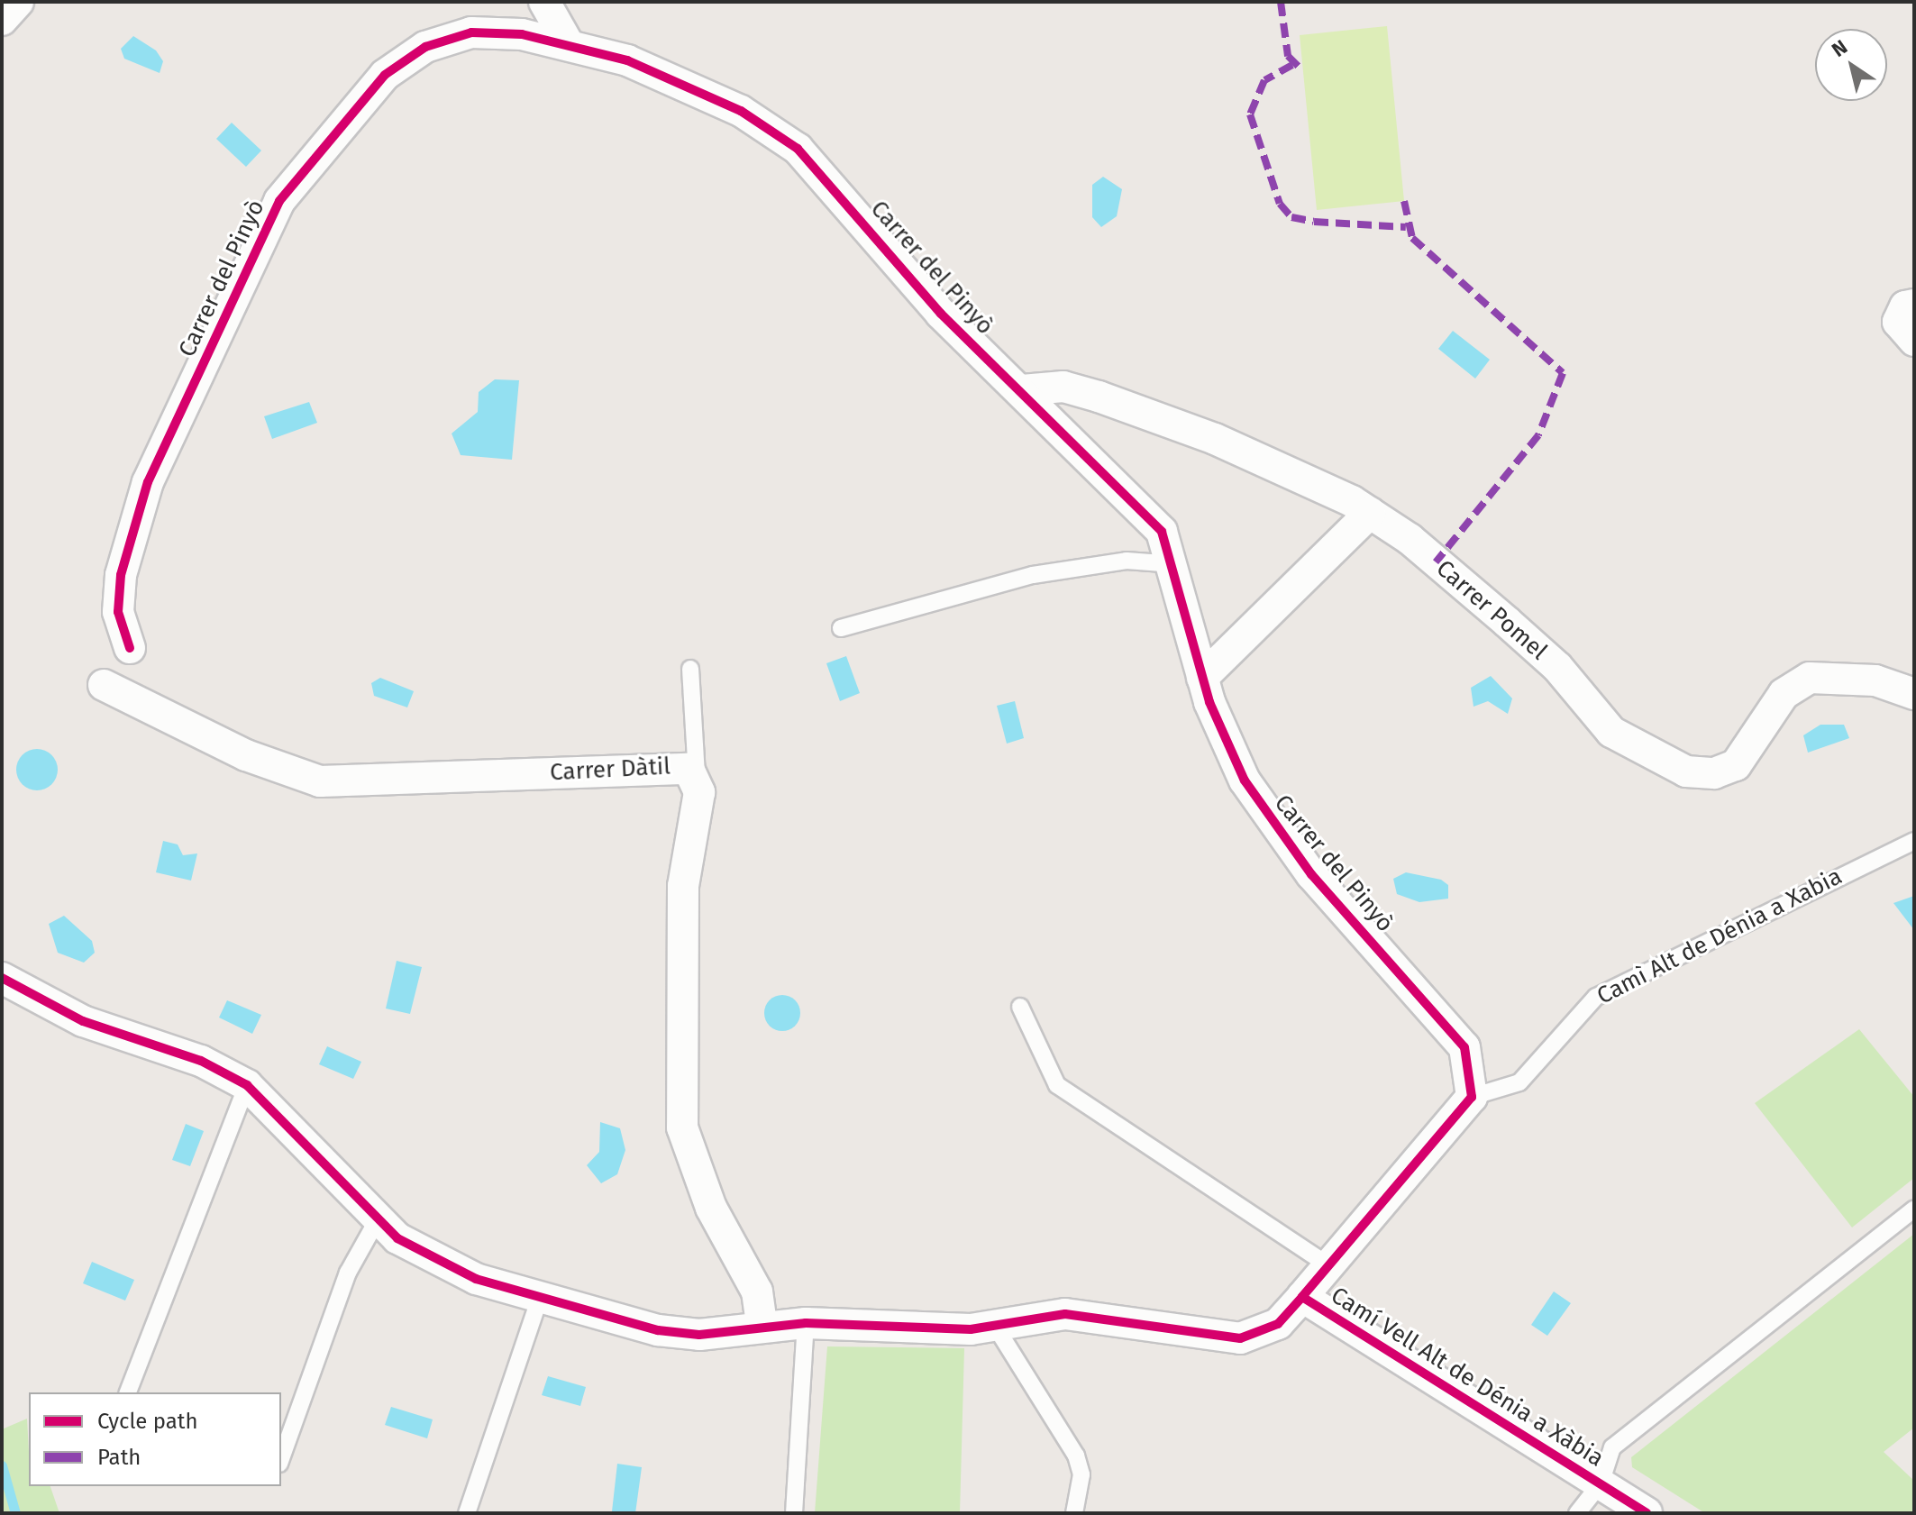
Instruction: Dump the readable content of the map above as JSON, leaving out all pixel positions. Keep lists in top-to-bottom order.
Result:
{
  "streets": {
    "street": [
      "Carrer del Pinyò",
      "Carrer Pomel",
      "Carrer Dàtil",
      "Camí Vell Alt de Dénia a Xàbia"
    ],
    "lane": ["Camì Alt de Dénia a Xabia"]
  },
  "crossings": [
    ["Carrer del Pinyò", "Carrer Pomel"],
    ["Carrer del Pinyò", "Camì Alt de Dénia a Xabia"],
    ["Carrer Dàtil", "Camí Vell Alt de Dénia a Xàbia"]
  ],
  "legend": ["Cycle path", "Path"],
  "north": "top left"
}
